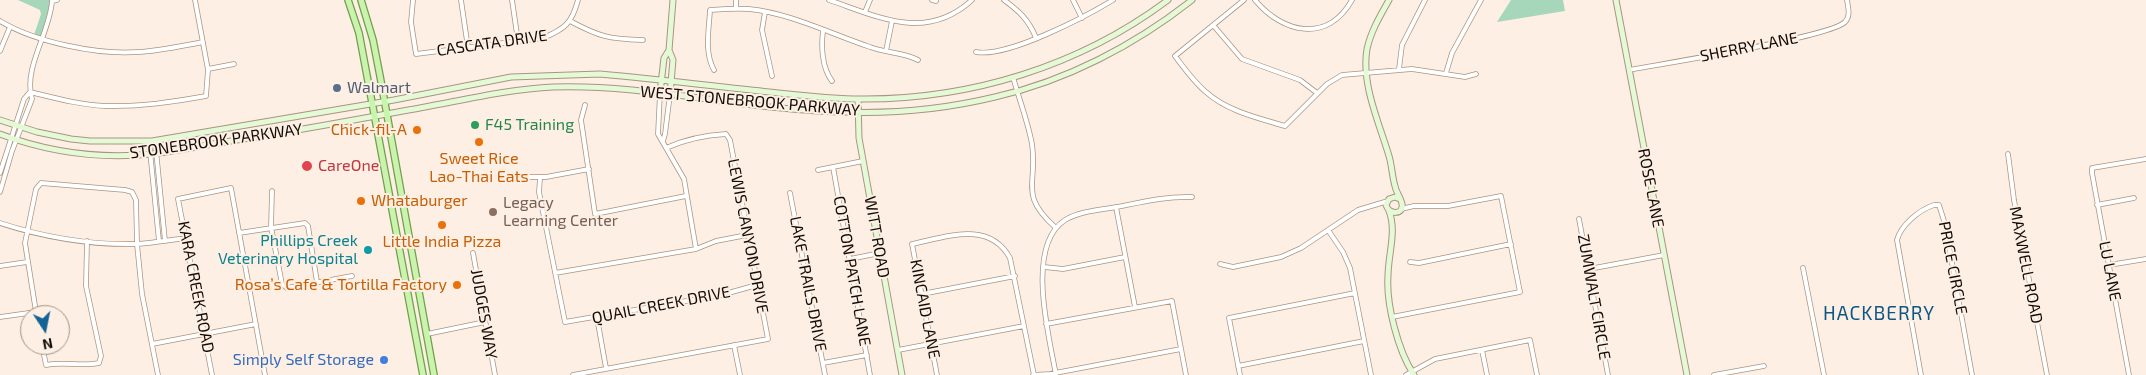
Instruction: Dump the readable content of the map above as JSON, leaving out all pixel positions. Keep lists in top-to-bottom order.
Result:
{
  "streets": {
    "street": [
      "CASCATA DRIVE",
      "SHERRY LANE",
      "WEST STONEBROOK PARKWAY",
      "STONEBROOK PARKWAY",
      "ROSE LANE",
      "LEWIS CANYON DRIVE",
      "WITT ROAD",
      "MAXWELL ROAD",
      "PRICE CIRCLE",
      "COTTON PATCH LANE",
      "LU LANE",
      "LAKE TRAILS DRIVE",
      "KARA CREEK ROAD",
      "ZUMWALT CIRCLE",
      "QUAIL CREEK DRIVE",
      "KINCAID LANE",
      "JUDGES WAY"
    ]
  },
  "crossings": [
    ["SHERRY LANE", "ROSE LANE"],
    ["WEST STONEBROOK PARKWAY", "STONEBROOK PARKWAY"],
    ["WEST STONEBROOK PARKWAY", "WITT ROAD"],
    ["LEWIS CANYON DRIVE", "QUAIL CREEK DRIVE"]
  ],
  "districts": ["HACKBERRY"],
  "places": [
    "Walmart",
    "F45 Training",
    "Chick-fil-A",
    "Sweet Rice Lao-Thai Eats",
    "CareOne",
    "Whataburger",
    "Legacy Learning Center",
    "Little India Pizza",
    "Phillips Creek Veterinary Hospital",
    "Rosa’s Cafe & Tortilla Factory",
    "Simply Self Storage"
  ],
  "north": "bottom"
}
